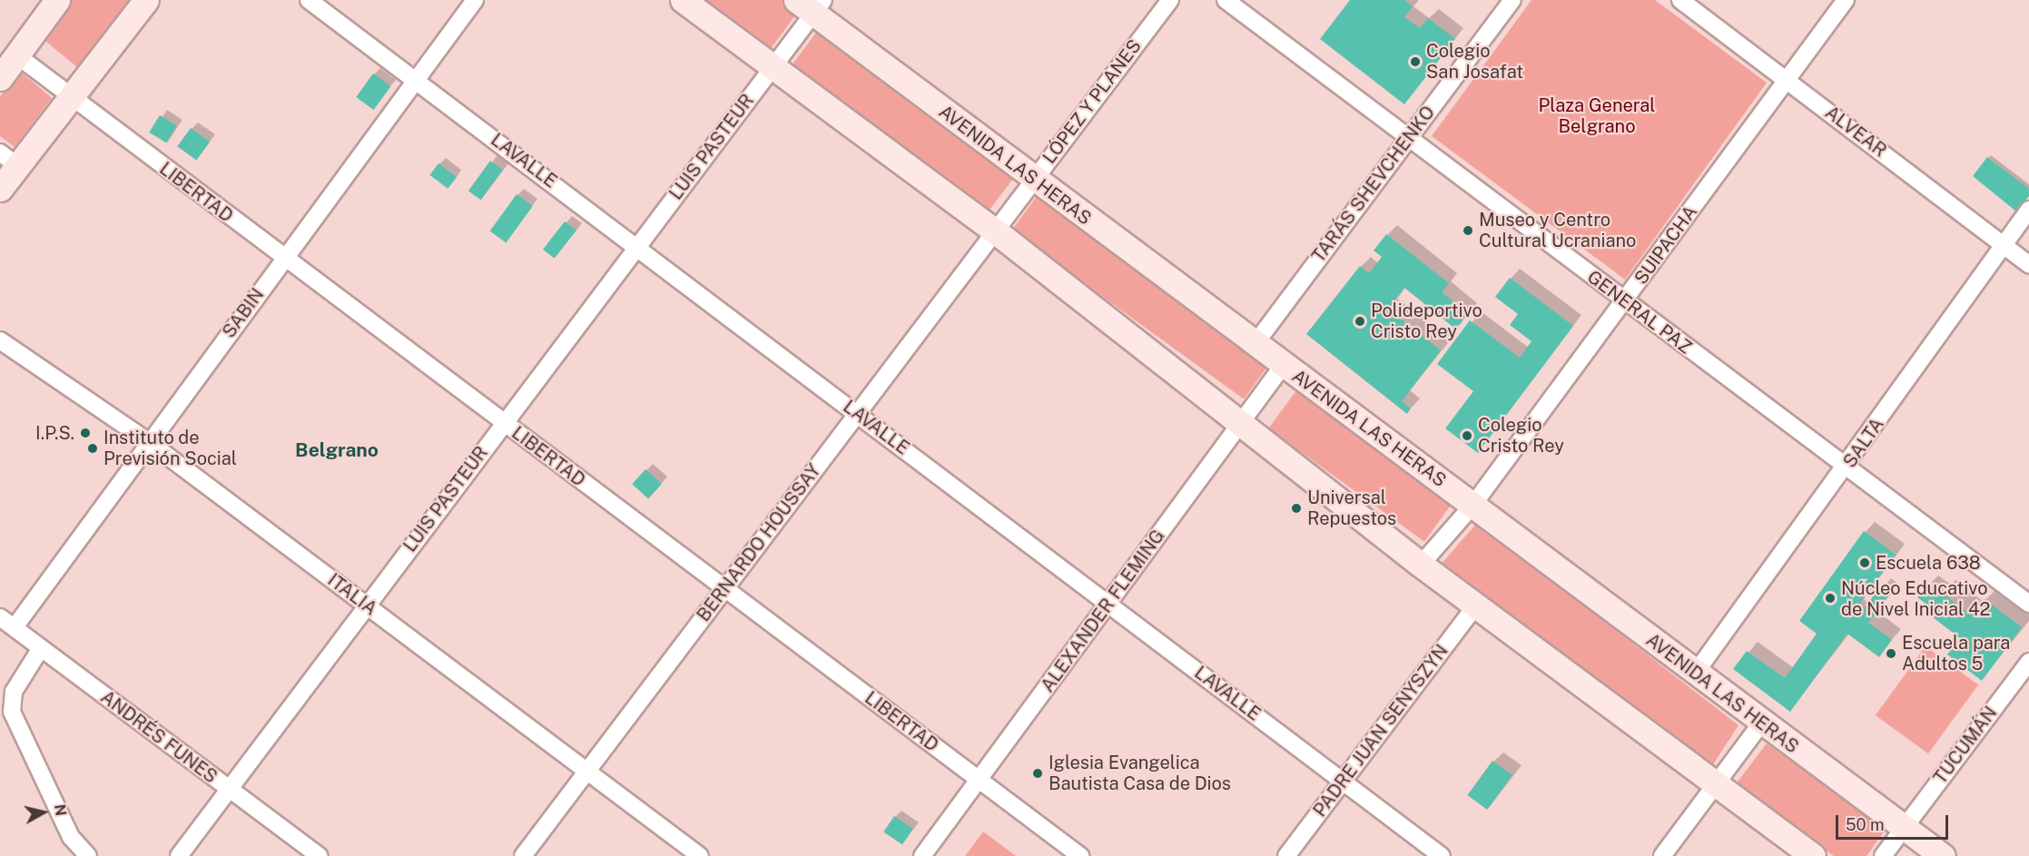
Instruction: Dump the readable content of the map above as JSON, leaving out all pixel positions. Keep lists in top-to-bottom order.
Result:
{
  "streets": {
    "main road": ["AVENIDA LAS HERAS"],
    "street": [
      "LÓPEZ Y PLANES",
      "ALVEAR",
      "LUIS PASTEUR",
      "LAVALLE",
      "TARÁS SHEVCHENKO",
      "LIBERTAD",
      "SUIPACHA",
      "GENERAL PAZ",
      "SABIN",
      "SALTA",
      "BERNARDO HOUSSAY",
      "ITALIA",
      "ALEXANDER FLEMING",
      "PADRE JUAN SENYSZYN",
      "ANDRÉS FUNES",
      "TUCUMÁN"
    ]
  },
  "crossings": [
    ["LÓPEZ Y PLANES", "AVENIDA LAS HERAS"],
    ["LÓPEZ Y PLANES", "BERNARDO HOUSSAY"],
    ["ALVEAR", "SUIPACHA"],
    ["ALVEAR", "SALTA"],
    ["LUIS PASTEUR", "LAVALLE"],
    ["LUIS PASTEUR", "AVENIDA LAS HERAS"],
    ["LUIS PASTEUR", "LIBERTAD"],
    ["LUIS PASTEUR", "ITALIA"],
    ["LUIS PASTEUR", "ANDRÉS FUNES"],
    ["LAVALLE", "SABIN"],
    ["LAVALLE", "BERNARDO HOUSSAY"],
    ["LAVALLE", "ALEXANDER FLEMING"],
    ["LAVALLE", "PADRE JUAN SENYSZYN"],
    ["AVENIDA LAS HERAS", "TARÁS SHEVCHENKO"],
    ["AVENIDA LAS HERAS", "SUIPACHA"],
    ["AVENIDA LAS HERAS", "SALTA"],
    ["AVENIDA LAS HERAS", "ALEXANDER FLEMING"],
    ["AVENIDA LAS HERAS", "TUCUMÁN"],
    ["TARÁS SHEVCHENKO", "GENERAL PAZ"],
    ["LIBERTAD", "SABIN"],
    ["LIBERTAD", "BERNARDO HOUSSAY"],
    ["LIBERTAD", "ALEXANDER FLEMING"],
    ["SUIPACHA", "GENERAL PAZ"],
    ["GENERAL PAZ", "SALTA"],
    ["SABIN", "ITALIA"],
    ["SABIN", "ANDRÉS FUNES"],
    ["BERNARDO HOUSSAY", "ITALIA"]
  ],
  "districts": ["Belgrano"],
  "parks": ["Plaza General Belgrano"],
  "places": [
    "Colegio San Josafat",
    "Museo y Centro Cultural Ucraniano",
    "Polideportivo Cristo Rey",
    "I.P.S.",
    "Colegio Cristo Rey",
    "Instituto de Previsión Social",
    "Universal Repuestos",
    "Escuela 638",
    "Núcleo Educativo de Nivel Inicial 42",
    "Escuela para Adultos 5",
    "Iglesia Evangelica Bautista Casa de Dios"
  ],
  "scale_bar": "50 m",
  "north": "right"
}
